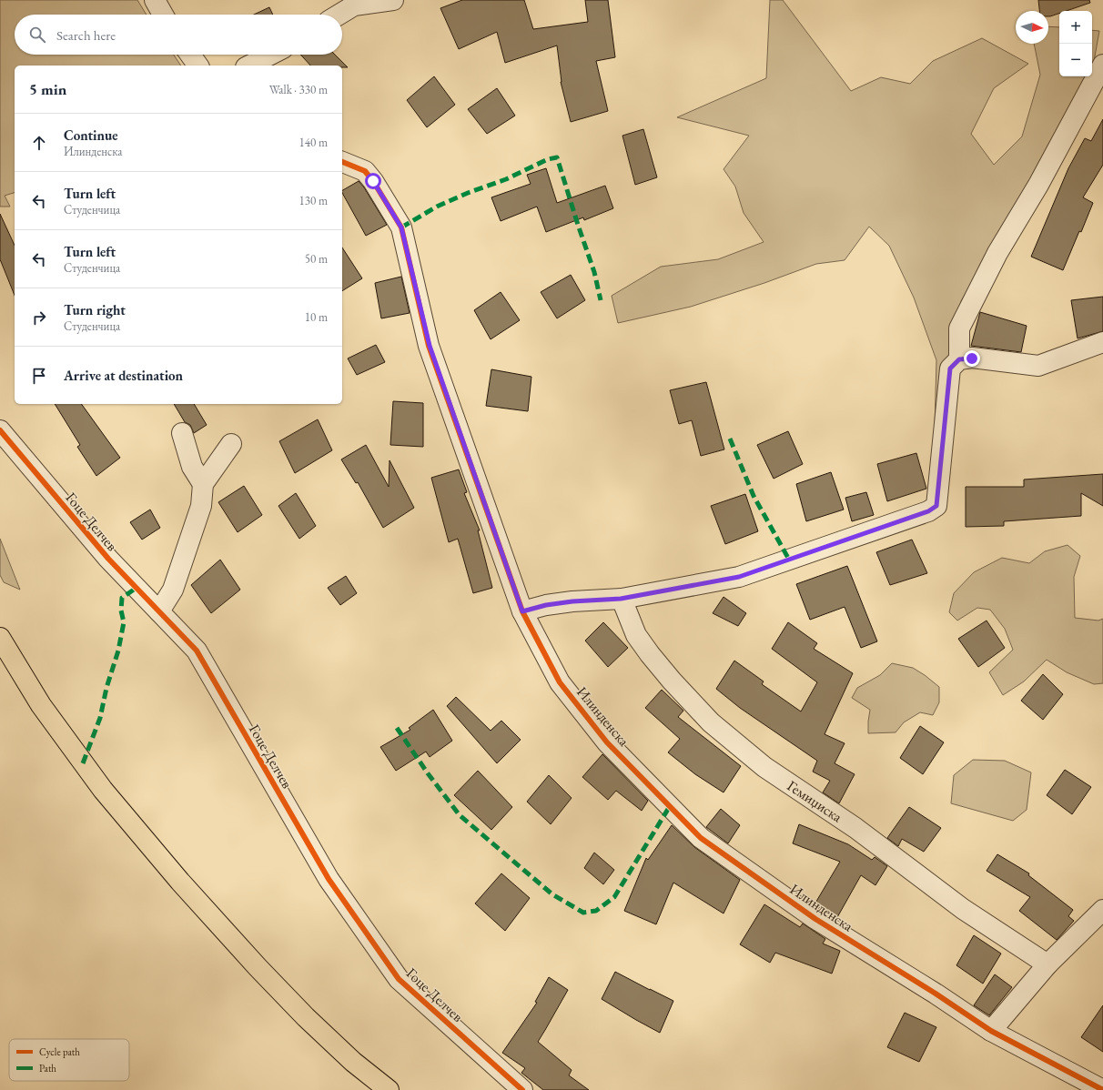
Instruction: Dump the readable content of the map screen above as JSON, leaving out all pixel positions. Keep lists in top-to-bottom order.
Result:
{
  "streets": {
    "street": ["Гоце Делчев", "Илинденска", "Гемиџиска"]
  },
  "legend": ["Cycle path", "Path"],
  "north": "right",
  "page": {
    "map_buttons": ["+", "−"],
    "search": "Search here",
    "heading": ["5 min", "Walk · 330 m"],
    "list": [
      ["Continue", "Илинденска", "140 m"],
      ["Turn left", "Студенчица", "130 m"],
      ["Turn left", "Студенчица", "50 m"],
      ["Turn right", "Студенчица", "10 m"],
      "Arrive at destination"
    ]
  }
}
